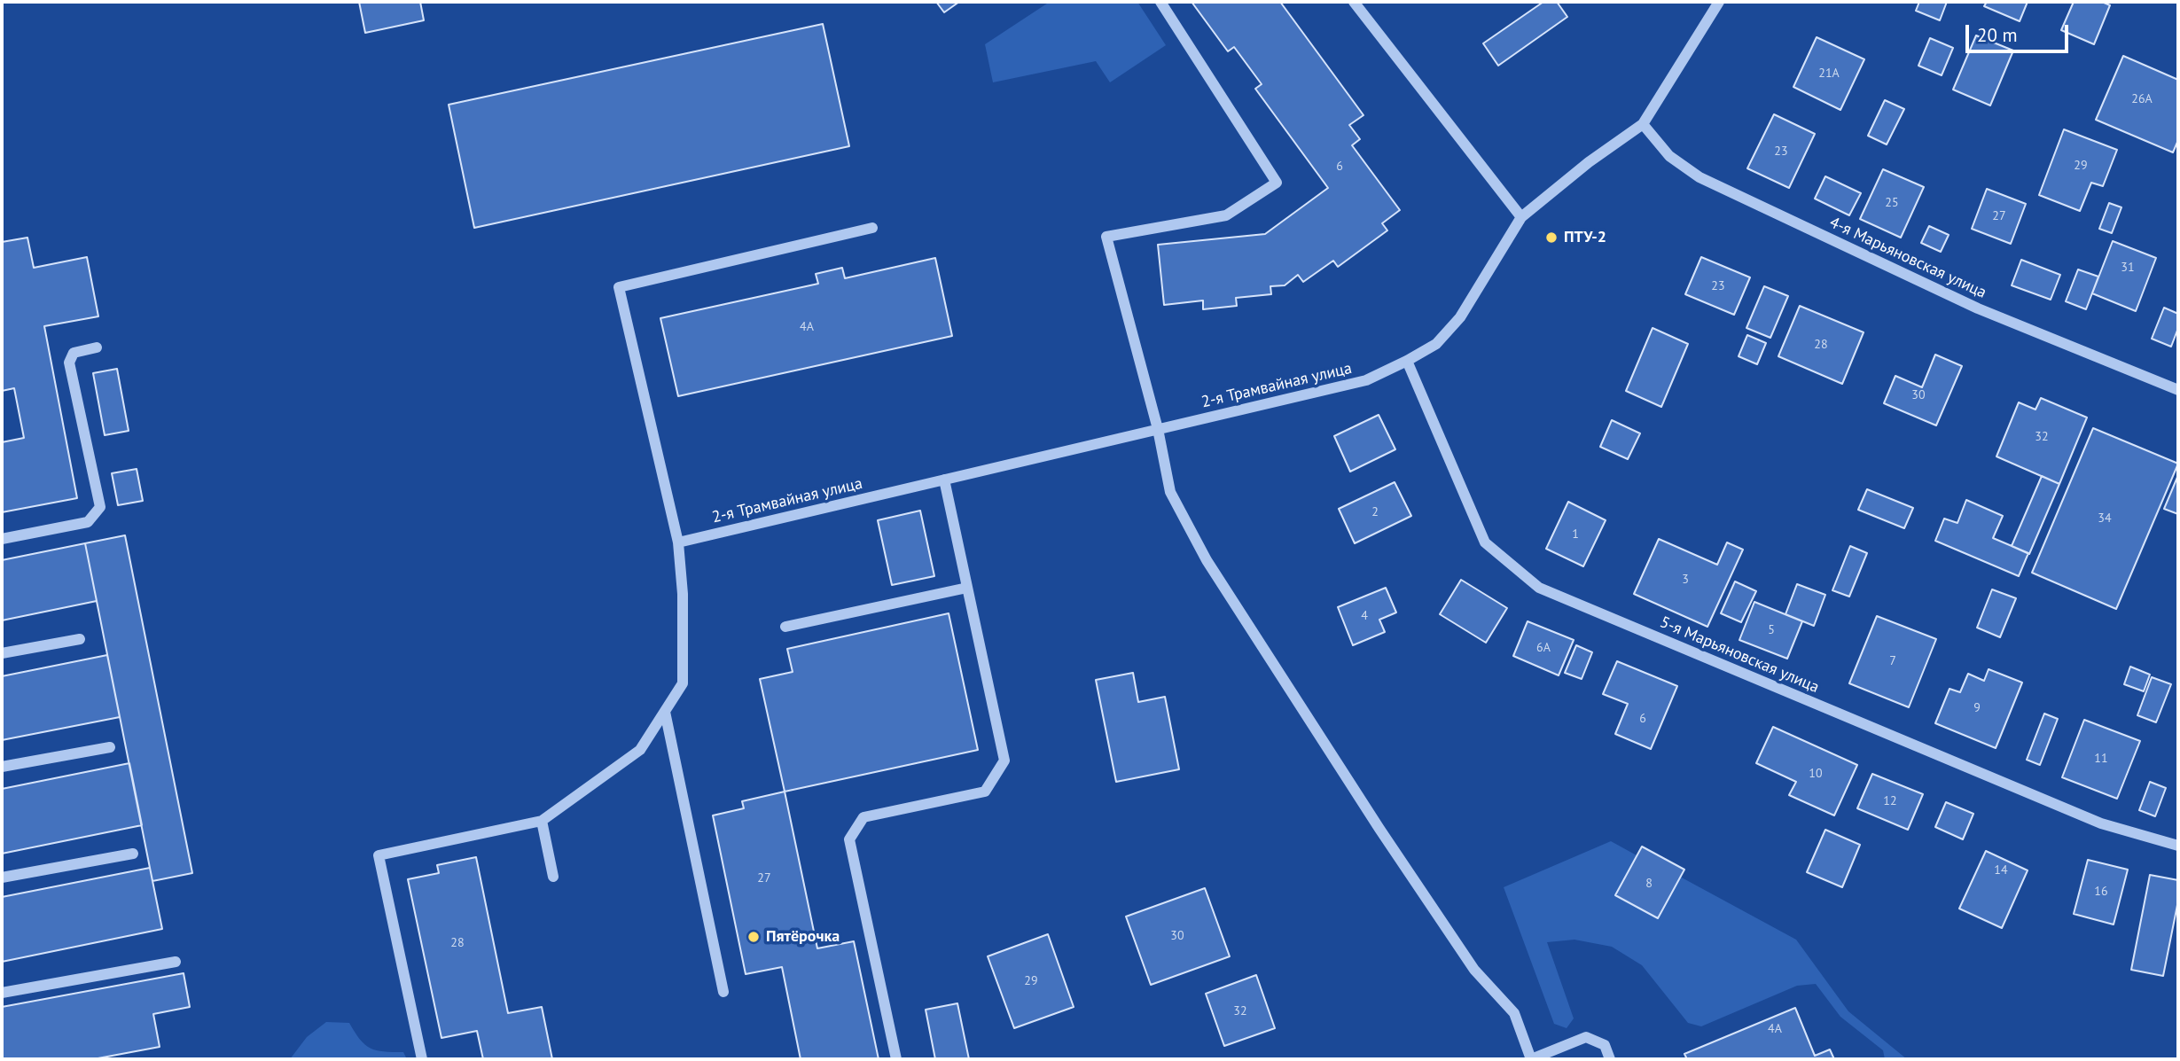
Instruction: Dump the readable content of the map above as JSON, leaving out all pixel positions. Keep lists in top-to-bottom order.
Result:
{
  "streets": {
    "street": ["4-я Марьяновская улица", "2-я Трамвайная улица", "5-я Марьяновская улица"]
  },
  "crossings": [
    ["4-я Марьяновская улица", "2-я Трамвайная улица"],
    ["2-я Трамвайная улица", "5-я Марьяновская улица"]
  ],
  "places": ["ПТУ-2", "Пятёрочка"],
  "house_numbers": [
    "21А",
    "26А",
    "23",
    "29",
    "6",
    "25",
    "27",
    "31",
    "23",
    "4А",
    "28",
    "30",
    "32",
    "2",
    "34",
    "1",
    "3",
    "4",
    "5",
    "6А",
    "7",
    "9",
    "6",
    "11",
    "10",
    "12",
    "14",
    "27",
    "8",
    "16",
    "30",
    "28",
    "29",
    "32",
    "4А"
  ],
  "scale_bar": "20 m"
}
